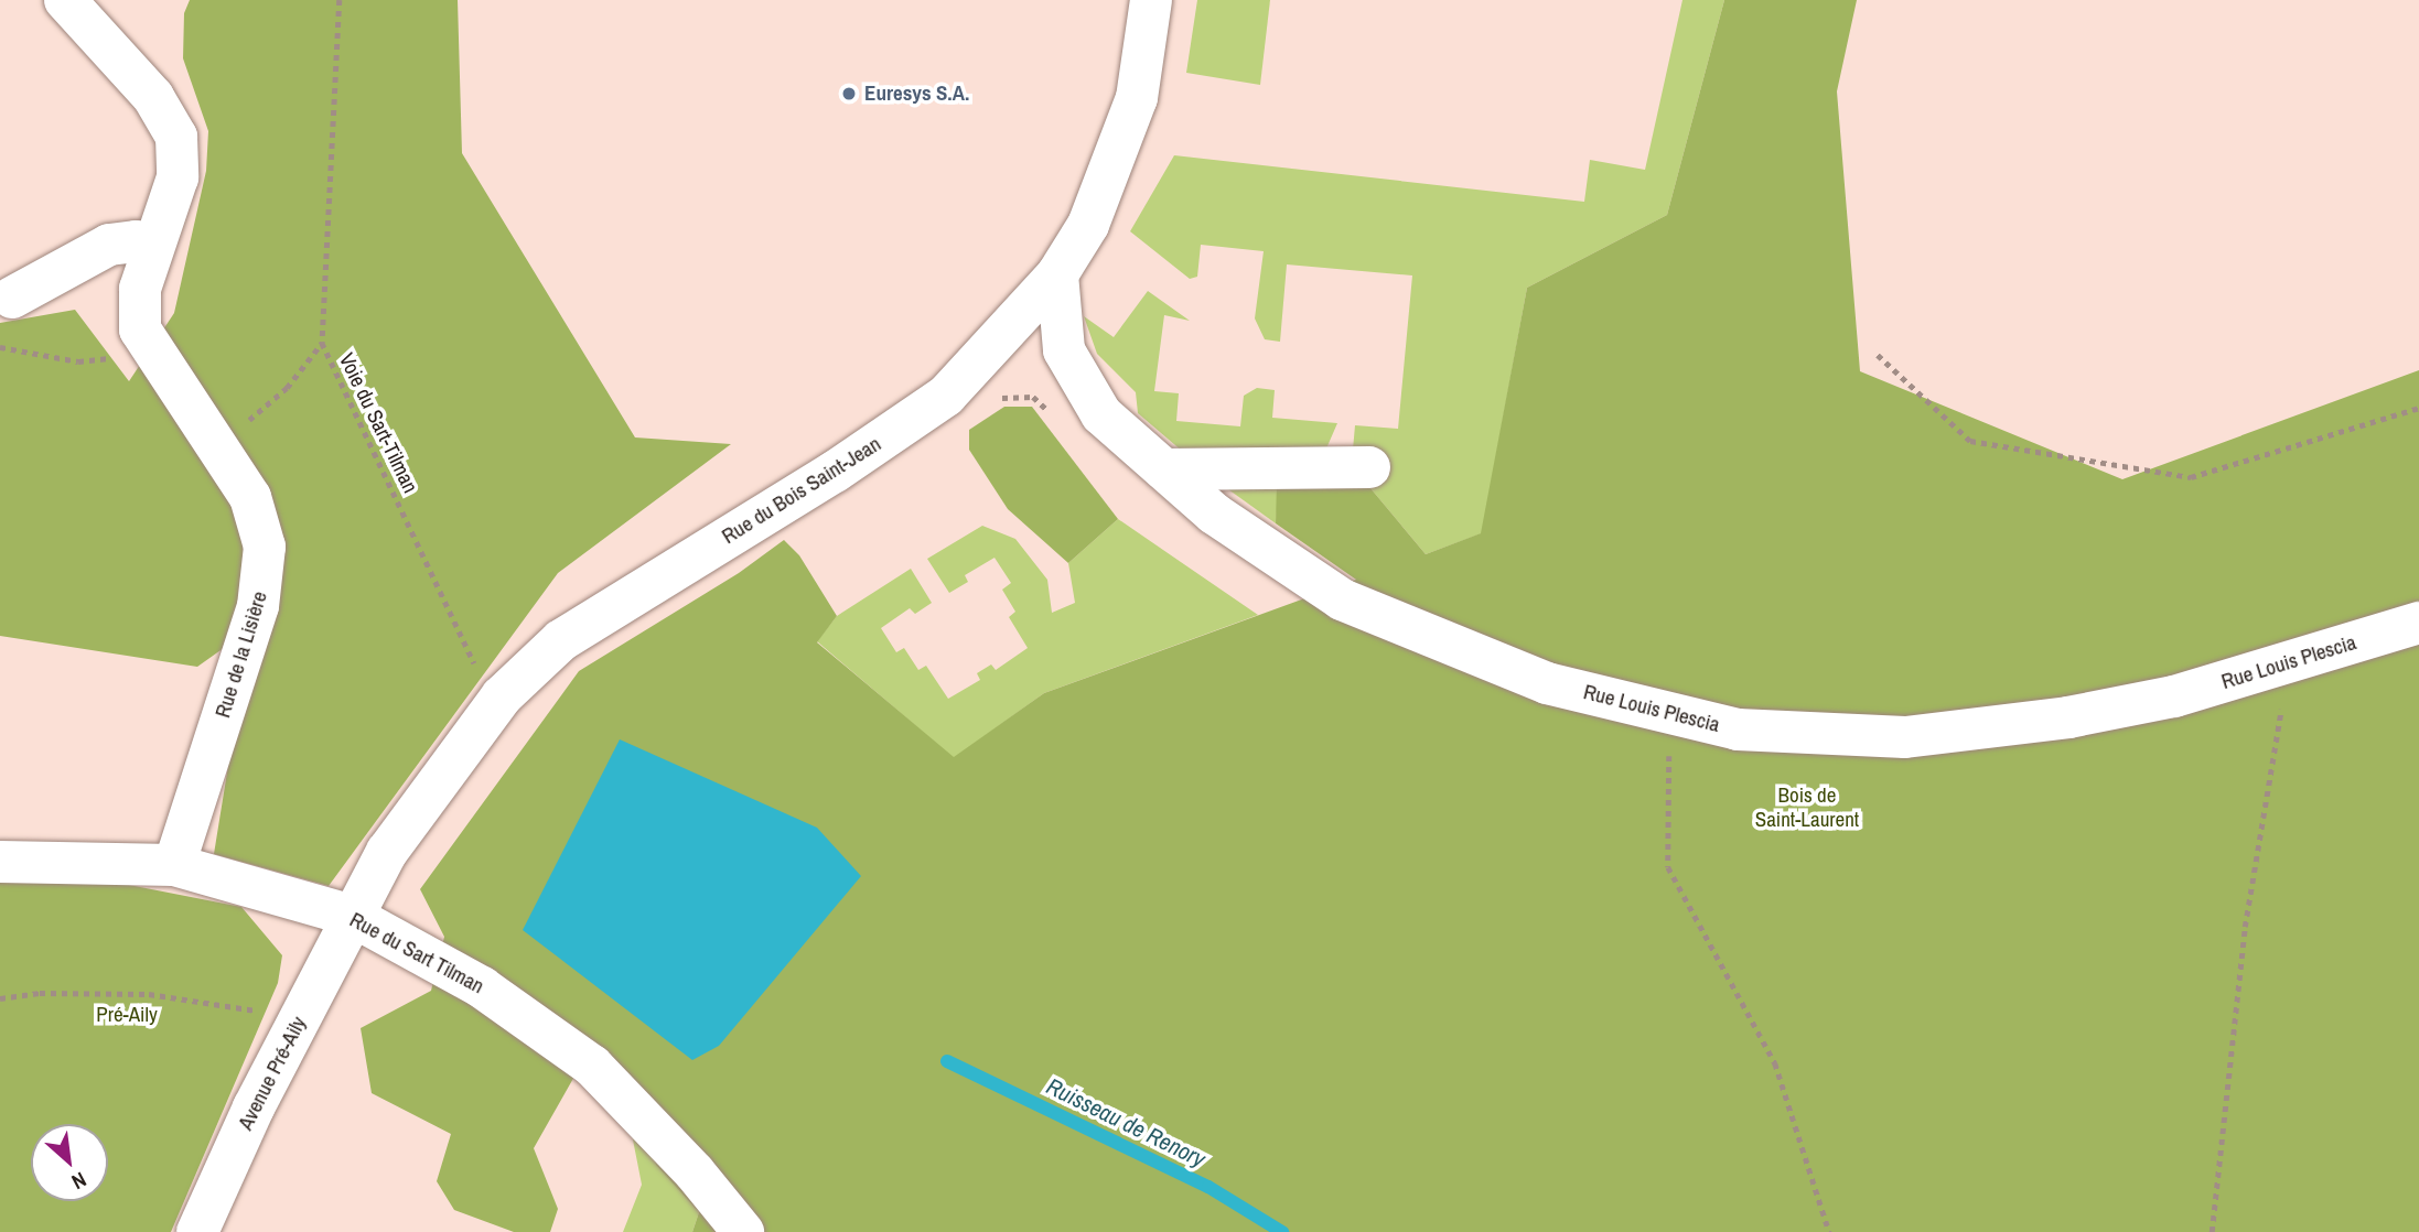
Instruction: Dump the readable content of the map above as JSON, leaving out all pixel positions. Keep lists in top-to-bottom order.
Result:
{
  "streets": {
    "street": [
      "Rue du Bois Saint-Jean",
      "Rue de la Lisière",
      "Rue Louis Plescia",
      "Rue du Sart Tilman",
      "Avenue Pré-Aily"
    ],
    "path": ["Voie du Sart-Tilman"]
  },
  "crossings": [
    ["Voie du Sart-Tilman", "Rue du Bois Saint-Jean"],
    ["Rue du Bois Saint-Jean", "Rue Louis Plescia"],
    ["Rue du Bois Saint-Jean", "Rue du Sart Tilman"],
    ["Rue du Bois Saint-Jean", "Avenue Pré-Aily"],
    ["Rue de la Lisière", "Rue du Sart Tilman"],
    ["Rue du Sart Tilman", "Avenue Pré-Aily"]
  ],
  "water": ["Ruisseau de Renory"],
  "parks": ["Bois de Saint-Laurent", "Pré-Aily"],
  "places": ["Euresys S.A."],
  "north": "bottom right"
}
